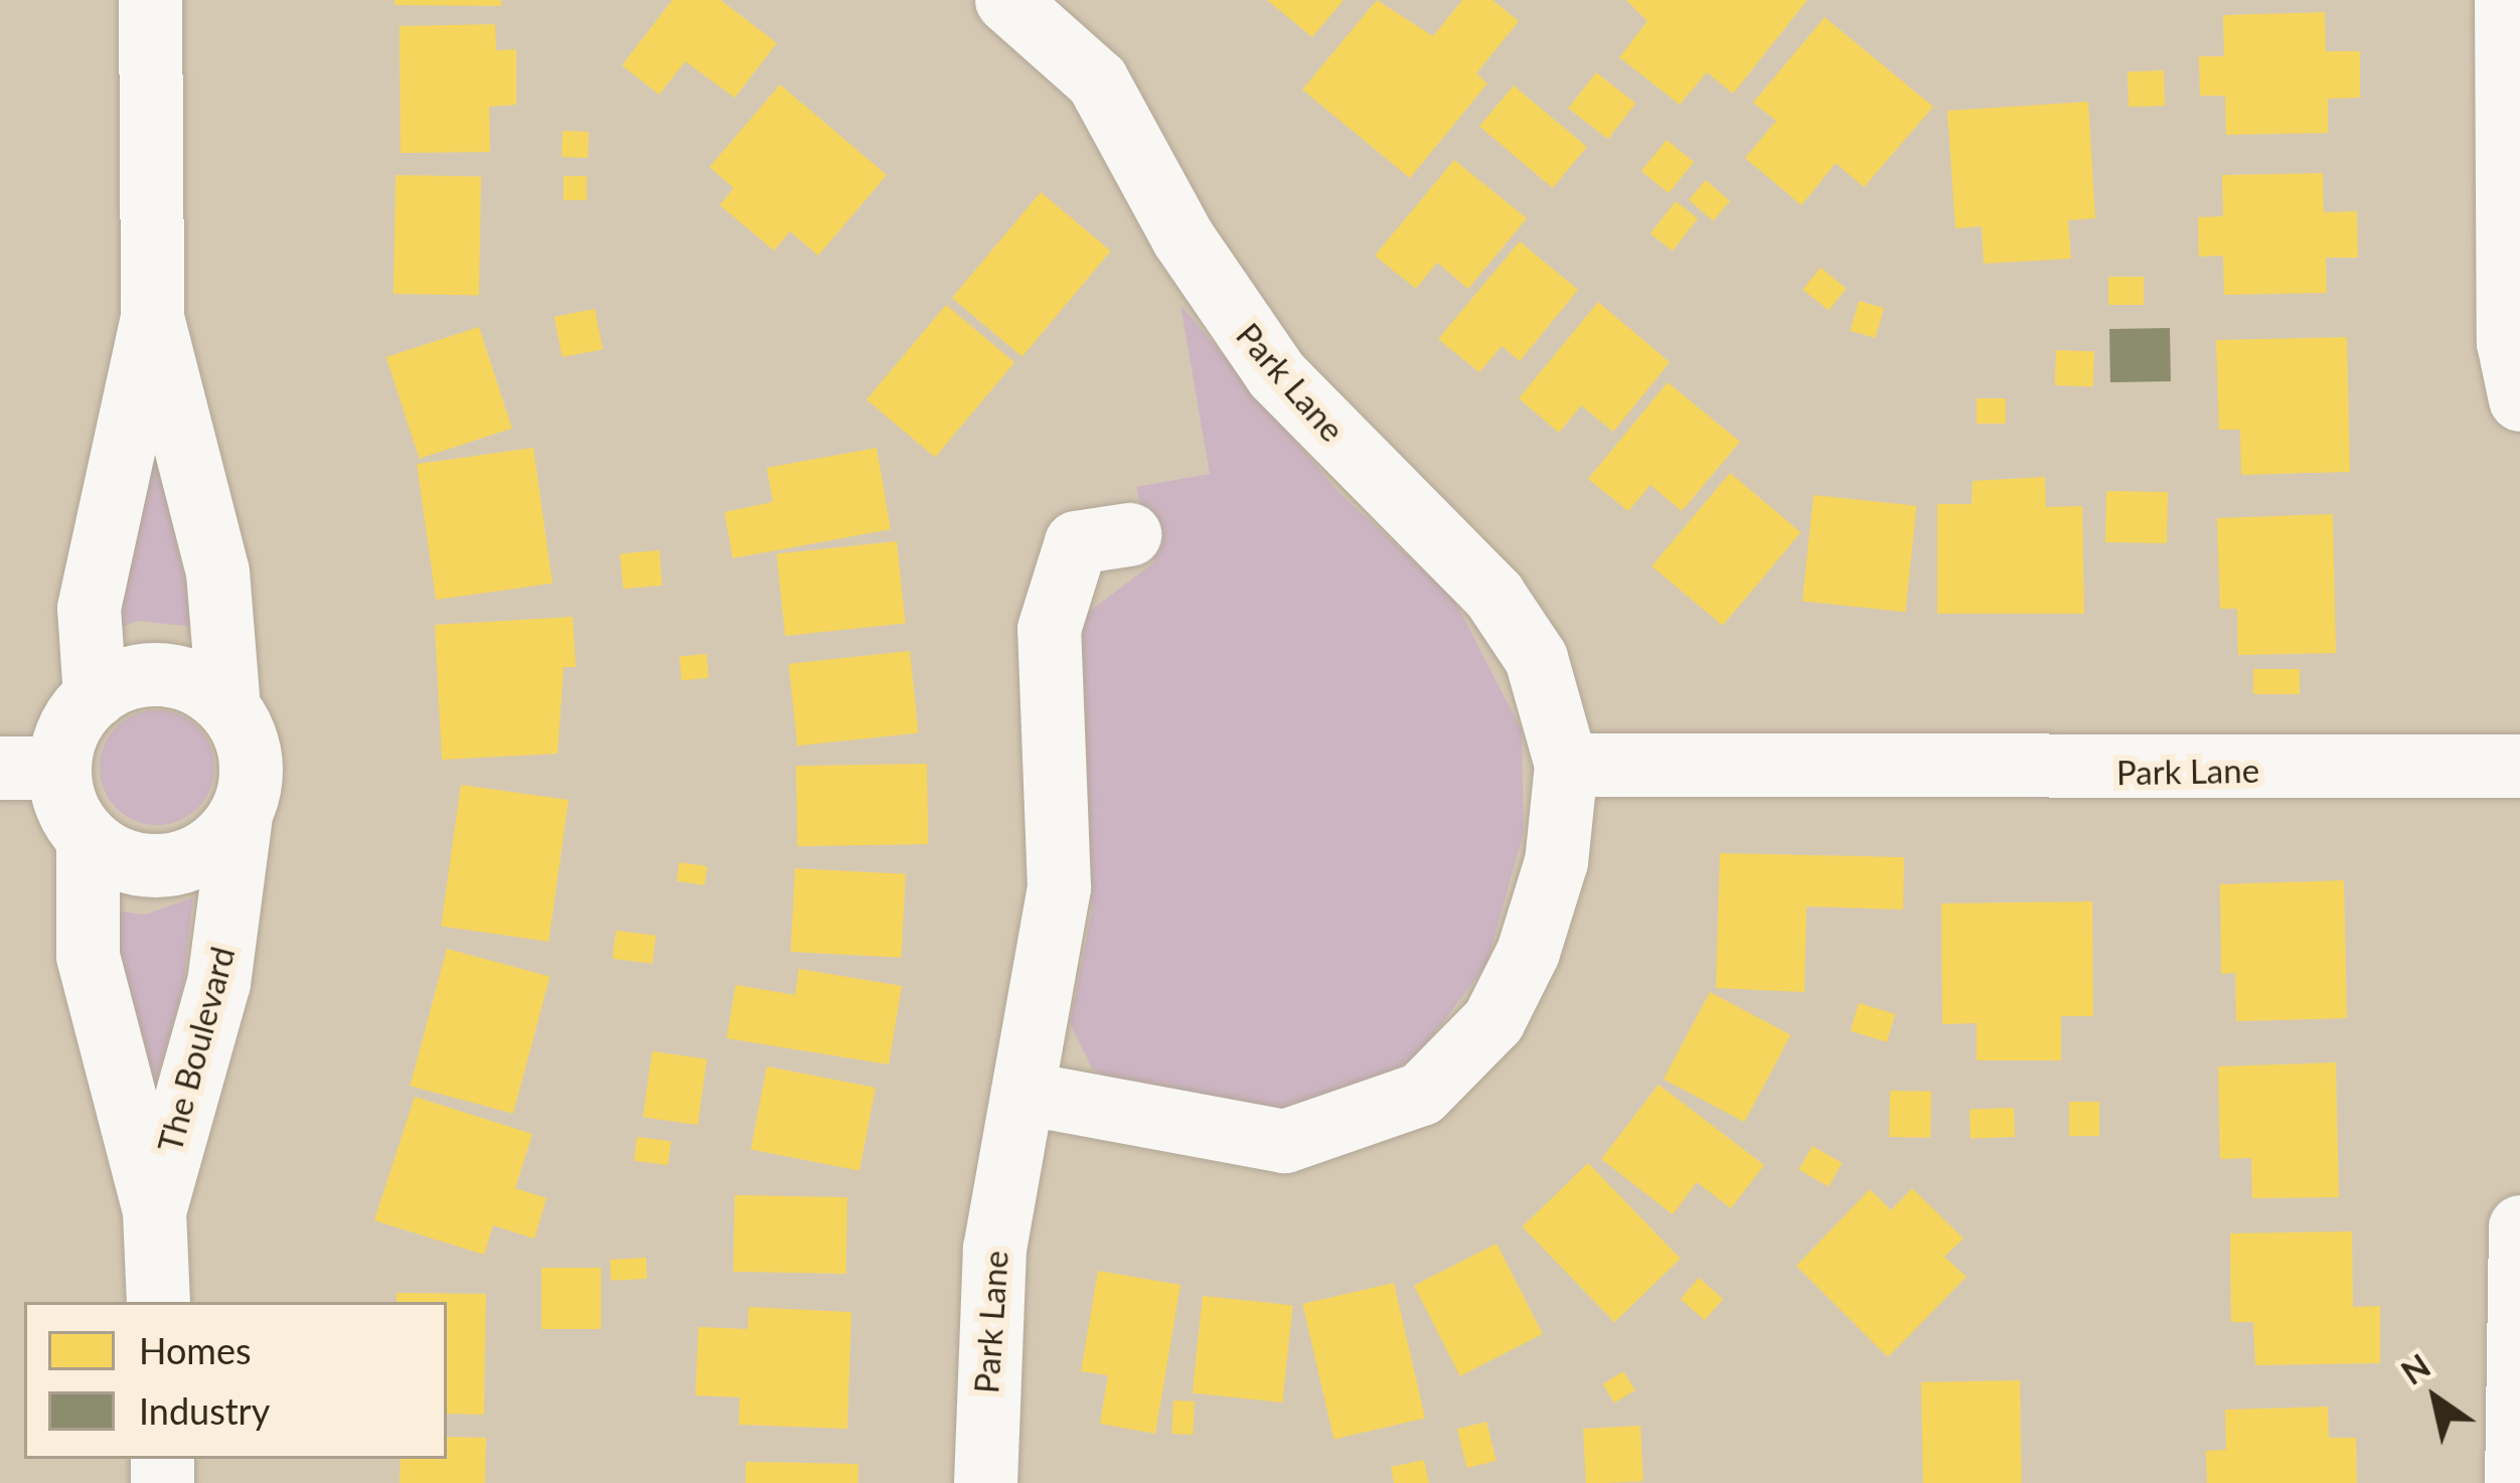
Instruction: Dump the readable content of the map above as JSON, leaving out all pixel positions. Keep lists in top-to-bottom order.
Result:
{
  "streets": {
    "street": ["Park Lane", "The Boulevard"]
  },
  "legend": ["Homes", "Industry"],
  "north": "top left"
}
